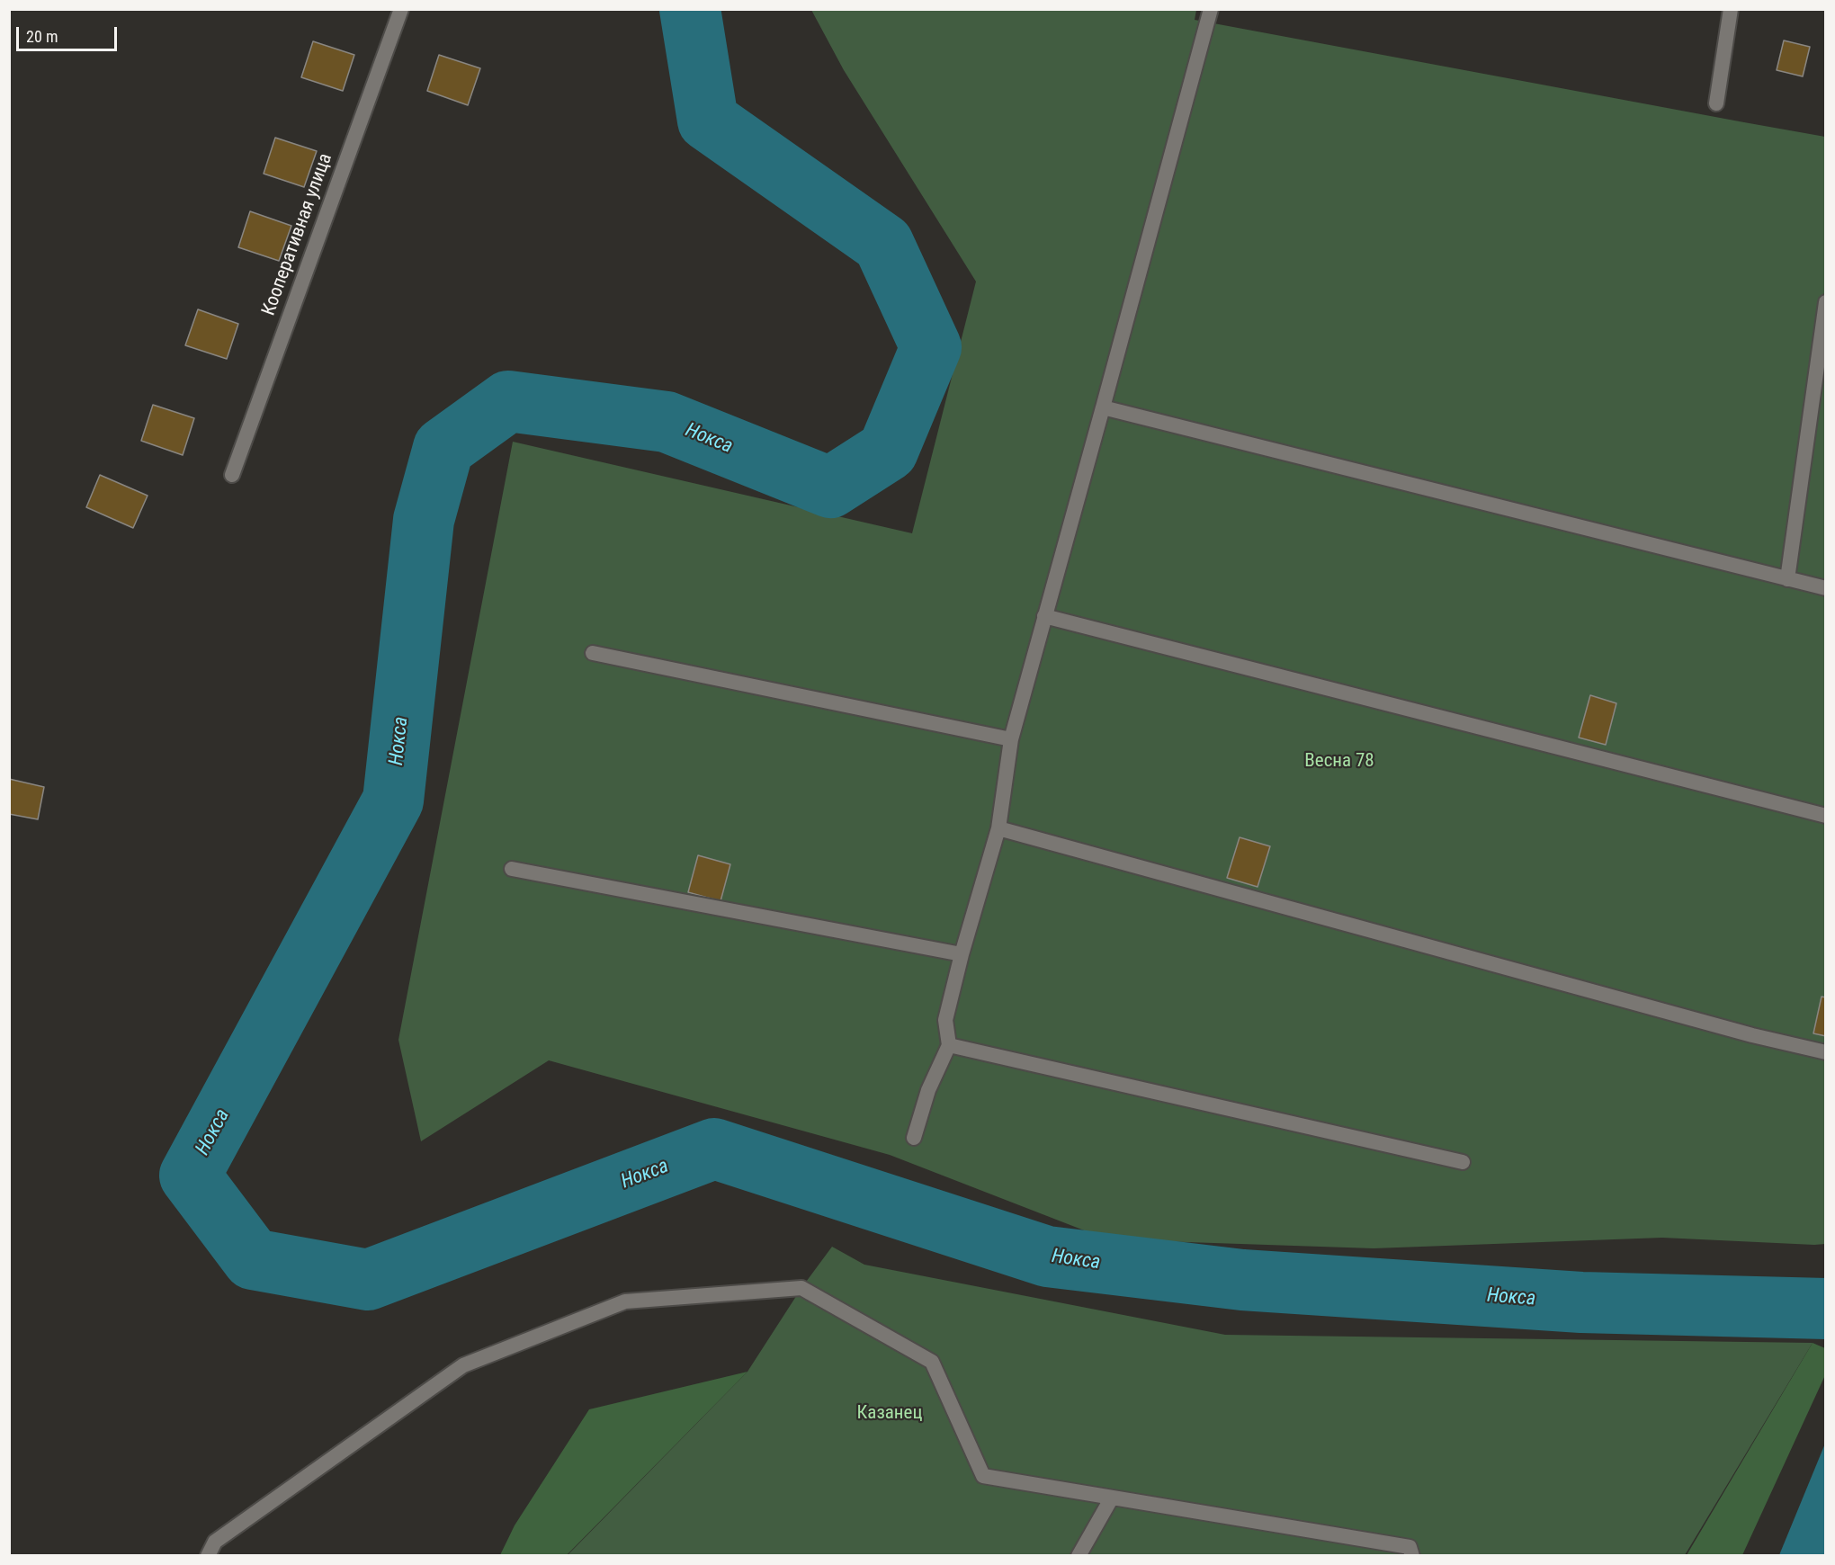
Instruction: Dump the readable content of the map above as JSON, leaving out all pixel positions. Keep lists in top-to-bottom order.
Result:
{
  "streets": {
    "street": ["Кооперативная улица"]
  },
  "water": ["Нокса"],
  "parks": ["Весна 78", "Казанец"],
  "scale_bar": "20 m"
}
